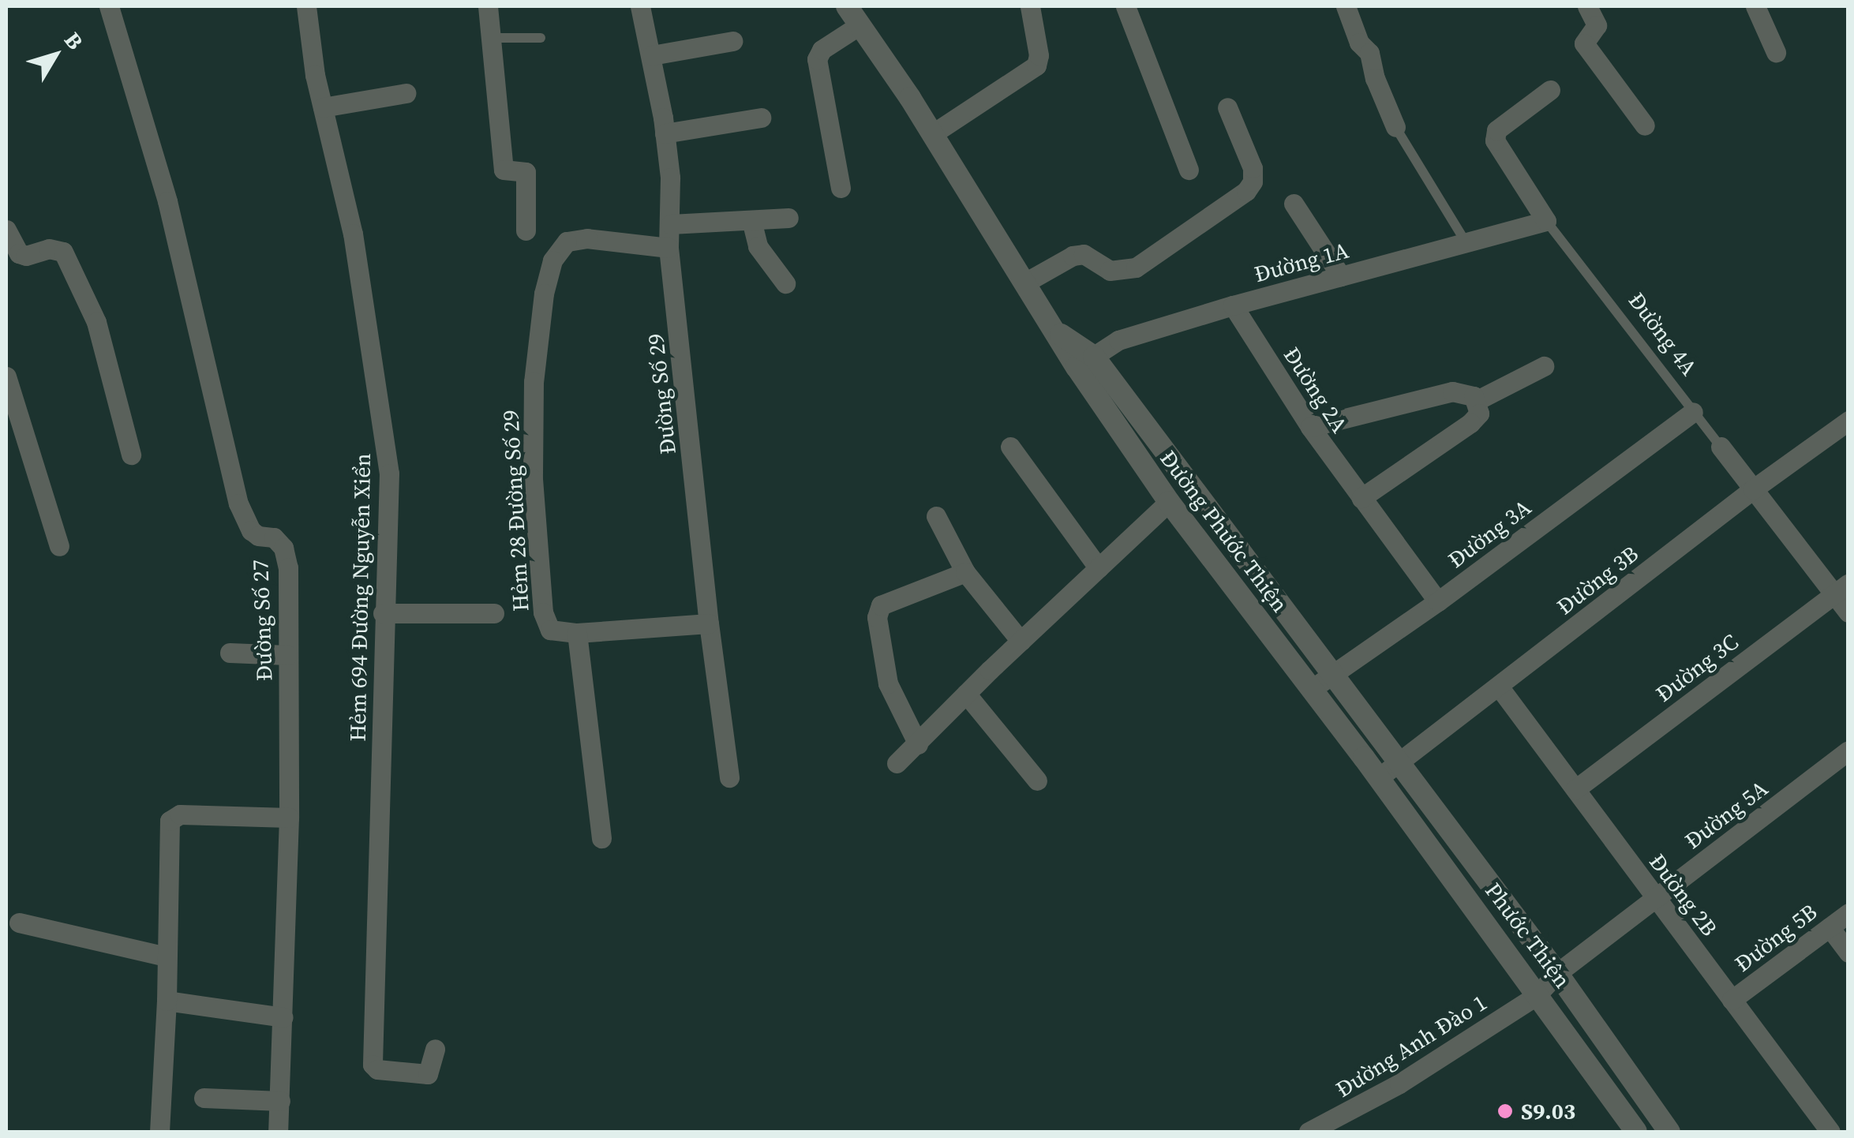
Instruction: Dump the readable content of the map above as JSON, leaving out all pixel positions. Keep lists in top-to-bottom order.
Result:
{
  "streets": {
    "street": [
      "Đường 1A",
      "Đường 4A",
      "Đường 2A",
      "Đường Số 29",
      "Hẻm 28 Đường Số 29",
      "Đường Phước Thiện",
      "Đường 3A",
      "Đường 3B",
      "Hẻm 694 Đường Nguyễn Xiển",
      "Đường Số 27",
      "Đường 3C",
      "Đường 5A",
      "Đường 2B",
      "Phước Thiện",
      "Đường 5B",
      "Đường Anh Đào 1"
    ]
  },
  "crossings": [
    ["Đường 1A", "Đường 4A"],
    ["Đường 1A", "Đường 2A"],
    ["Đường 1A", "Đường Phước Thiện"],
    ["Đường 4A", "Đường 3A"],
    ["Đường 4A", "Đường 3B"],
    ["Đường 4A", "Đường 3C"],
    ["Đường 2A", "Đường 3A"],
    ["Đường Số 29", "Hẻm 28 Đường Số 29"],
    ["Đường Phước Thiện", "Đường 3A"],
    ["Đường Phước Thiện", "Phước Thiện"],
    ["Đường 3B", "Đường 2B"],
    ["Đường 3B", "Phước Thiện"],
    ["Đường 3C", "Đường 2B"],
    ["Đường 5A", "Đường 2B"],
    ["Đường 5A", "Phước Thiện"],
    ["Đường 5A", "Đường Anh Đào 1"],
    ["Đường 2B", "Đường 5B"],
    ["Phước Thiện", "Đường Anh Đào 1"]
  ],
  "places": ["S9.03"],
  "north": "top right"
}
